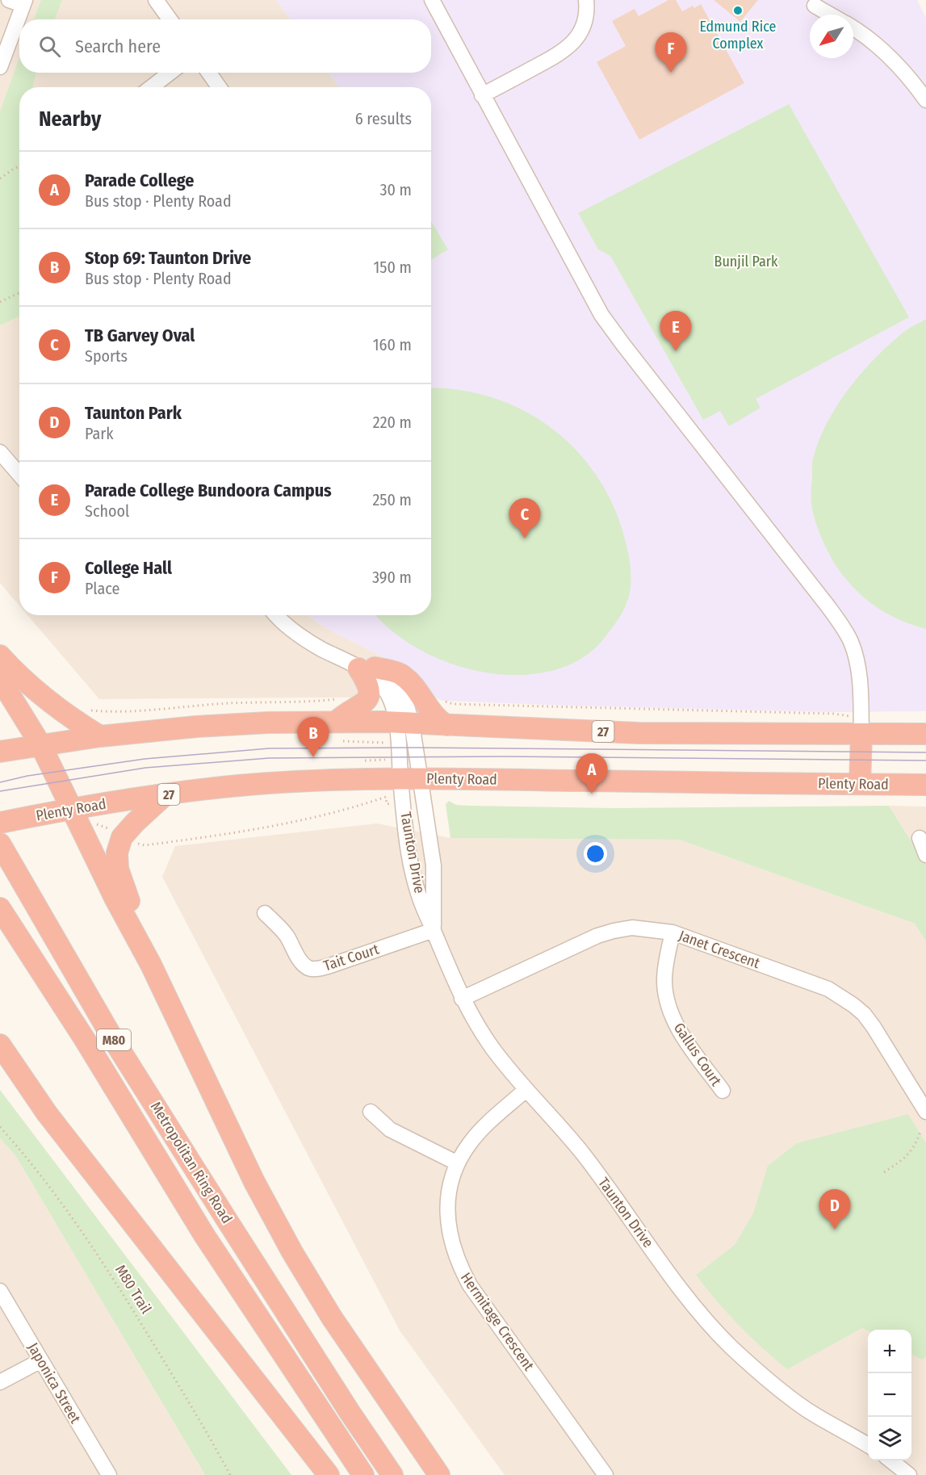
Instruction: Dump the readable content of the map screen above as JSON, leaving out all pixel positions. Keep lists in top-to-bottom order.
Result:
{
  "streets": {
    "highway": [
      "27",
      "Plenty Road",
      "M80",
      "Metropolitan Ring Road"
    ],
    "street": [
      "Taunton Drive",
      "Janet Crescent",
      "Tait Court",
      "Gallus Court",
      "Hermitage Crescent",
      "Japonica Street"
    ],
    "path": ["M80 Trail"]
  },
  "crossings": [
    ["Plenty Road", "Taunton Drive"],
    ["Taunton Drive", "Janet Crescent"],
    ["Taunton Drive", "Tait Court"],
    ["Taunton Drive", "Hermitage Crescent"],
    ["Janet Crescent", "Gallus Court"]
  ],
  "parks": ["Bunjil Park"],
  "places": ["Edmund Rice Complex"],
  "north": "bottom left",
  "page": {
    "search": "Search here",
    "pins": [
      "F",
      "E",
      "C",
      "B",
      "A",
      "D"
    ],
    "heading": ["Nearby", "6 results"],
    "list": [
      {
        "mark": "A",
        "name": "Parade College",
        "note": "Bus stop · Plenty Road",
        "value": "30 m"
      },
      {
        "mark": "B",
        "name": "Stop 69: Taunton Drive",
        "note": "Bus stop · Plenty Road",
        "value": "150 m"
      },
      {
        "mark": "C",
        "name": "TB Garvey Oval",
        "note": "Sports",
        "value": "160 m"
      },
      {
        "mark": "D",
        "name": "Taunton Park",
        "note": "Park",
        "value": "220 m"
      },
      {
        "mark": "E",
        "name": "Parade College Bundoora Campus",
        "note": "School",
        "value": "250 m"
      },
      {
        "mark": "F",
        "name": "College Hall",
        "note": "Place",
        "value": "390 m"
      }
    ],
    "map_buttons": ["+", "−"]
  }
}
